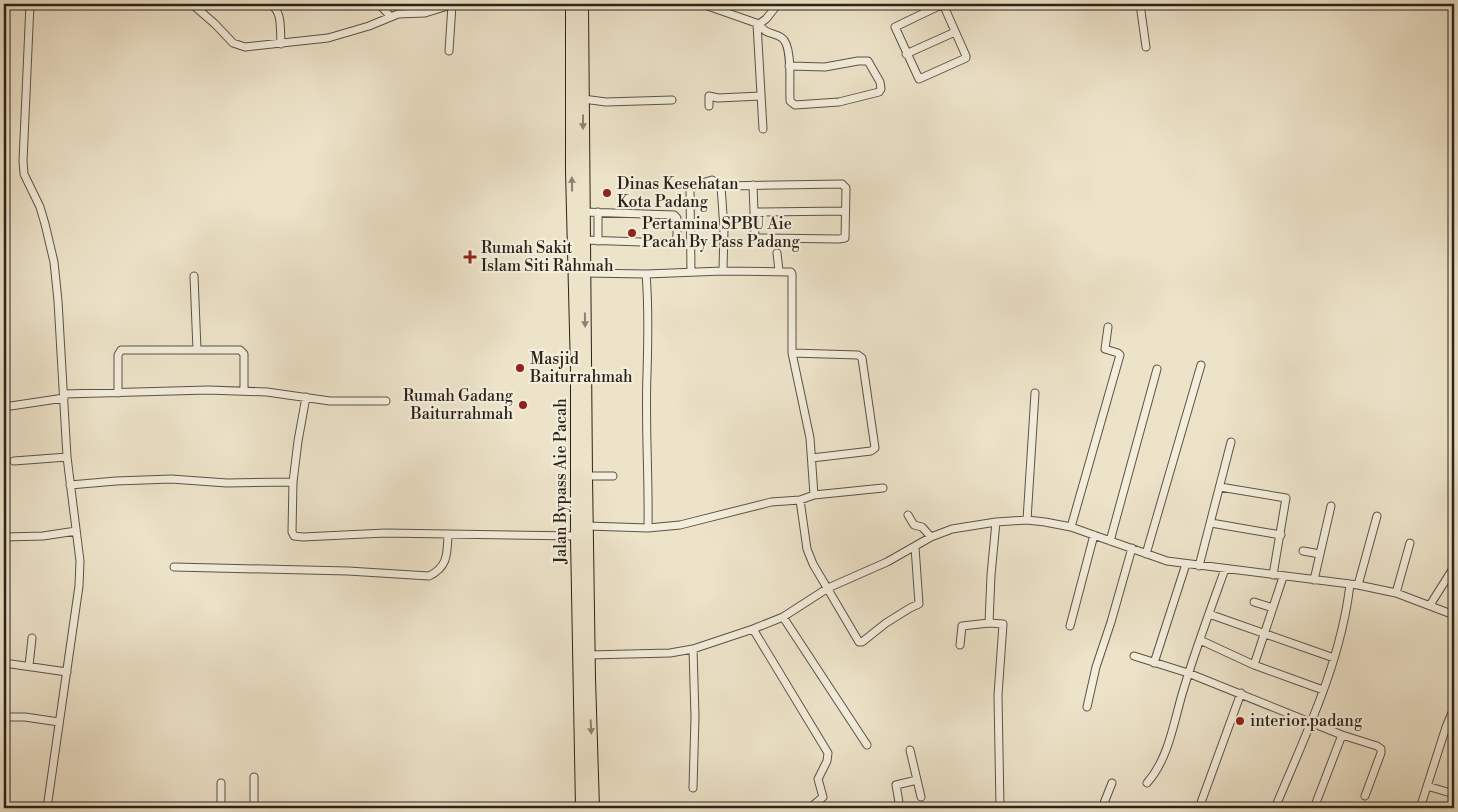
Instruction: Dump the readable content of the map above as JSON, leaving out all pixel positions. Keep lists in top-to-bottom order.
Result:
{
  "streets": {
    "highway": ["Jalan Bypass Aie Pacah"]
  },
  "places": {
    "other": [
      "Dinas Kesehatan Kota Padang",
      "Pertamina SPBU Aie Pacah By Pass Padang",
      "Masjid Baiturrahmah",
      "Rumah Gadang Baiturrahmah",
      "interior.padang"
    ],
    "health": ["Rumah Sakit Islam Siti Rahmah"]
  }
}
